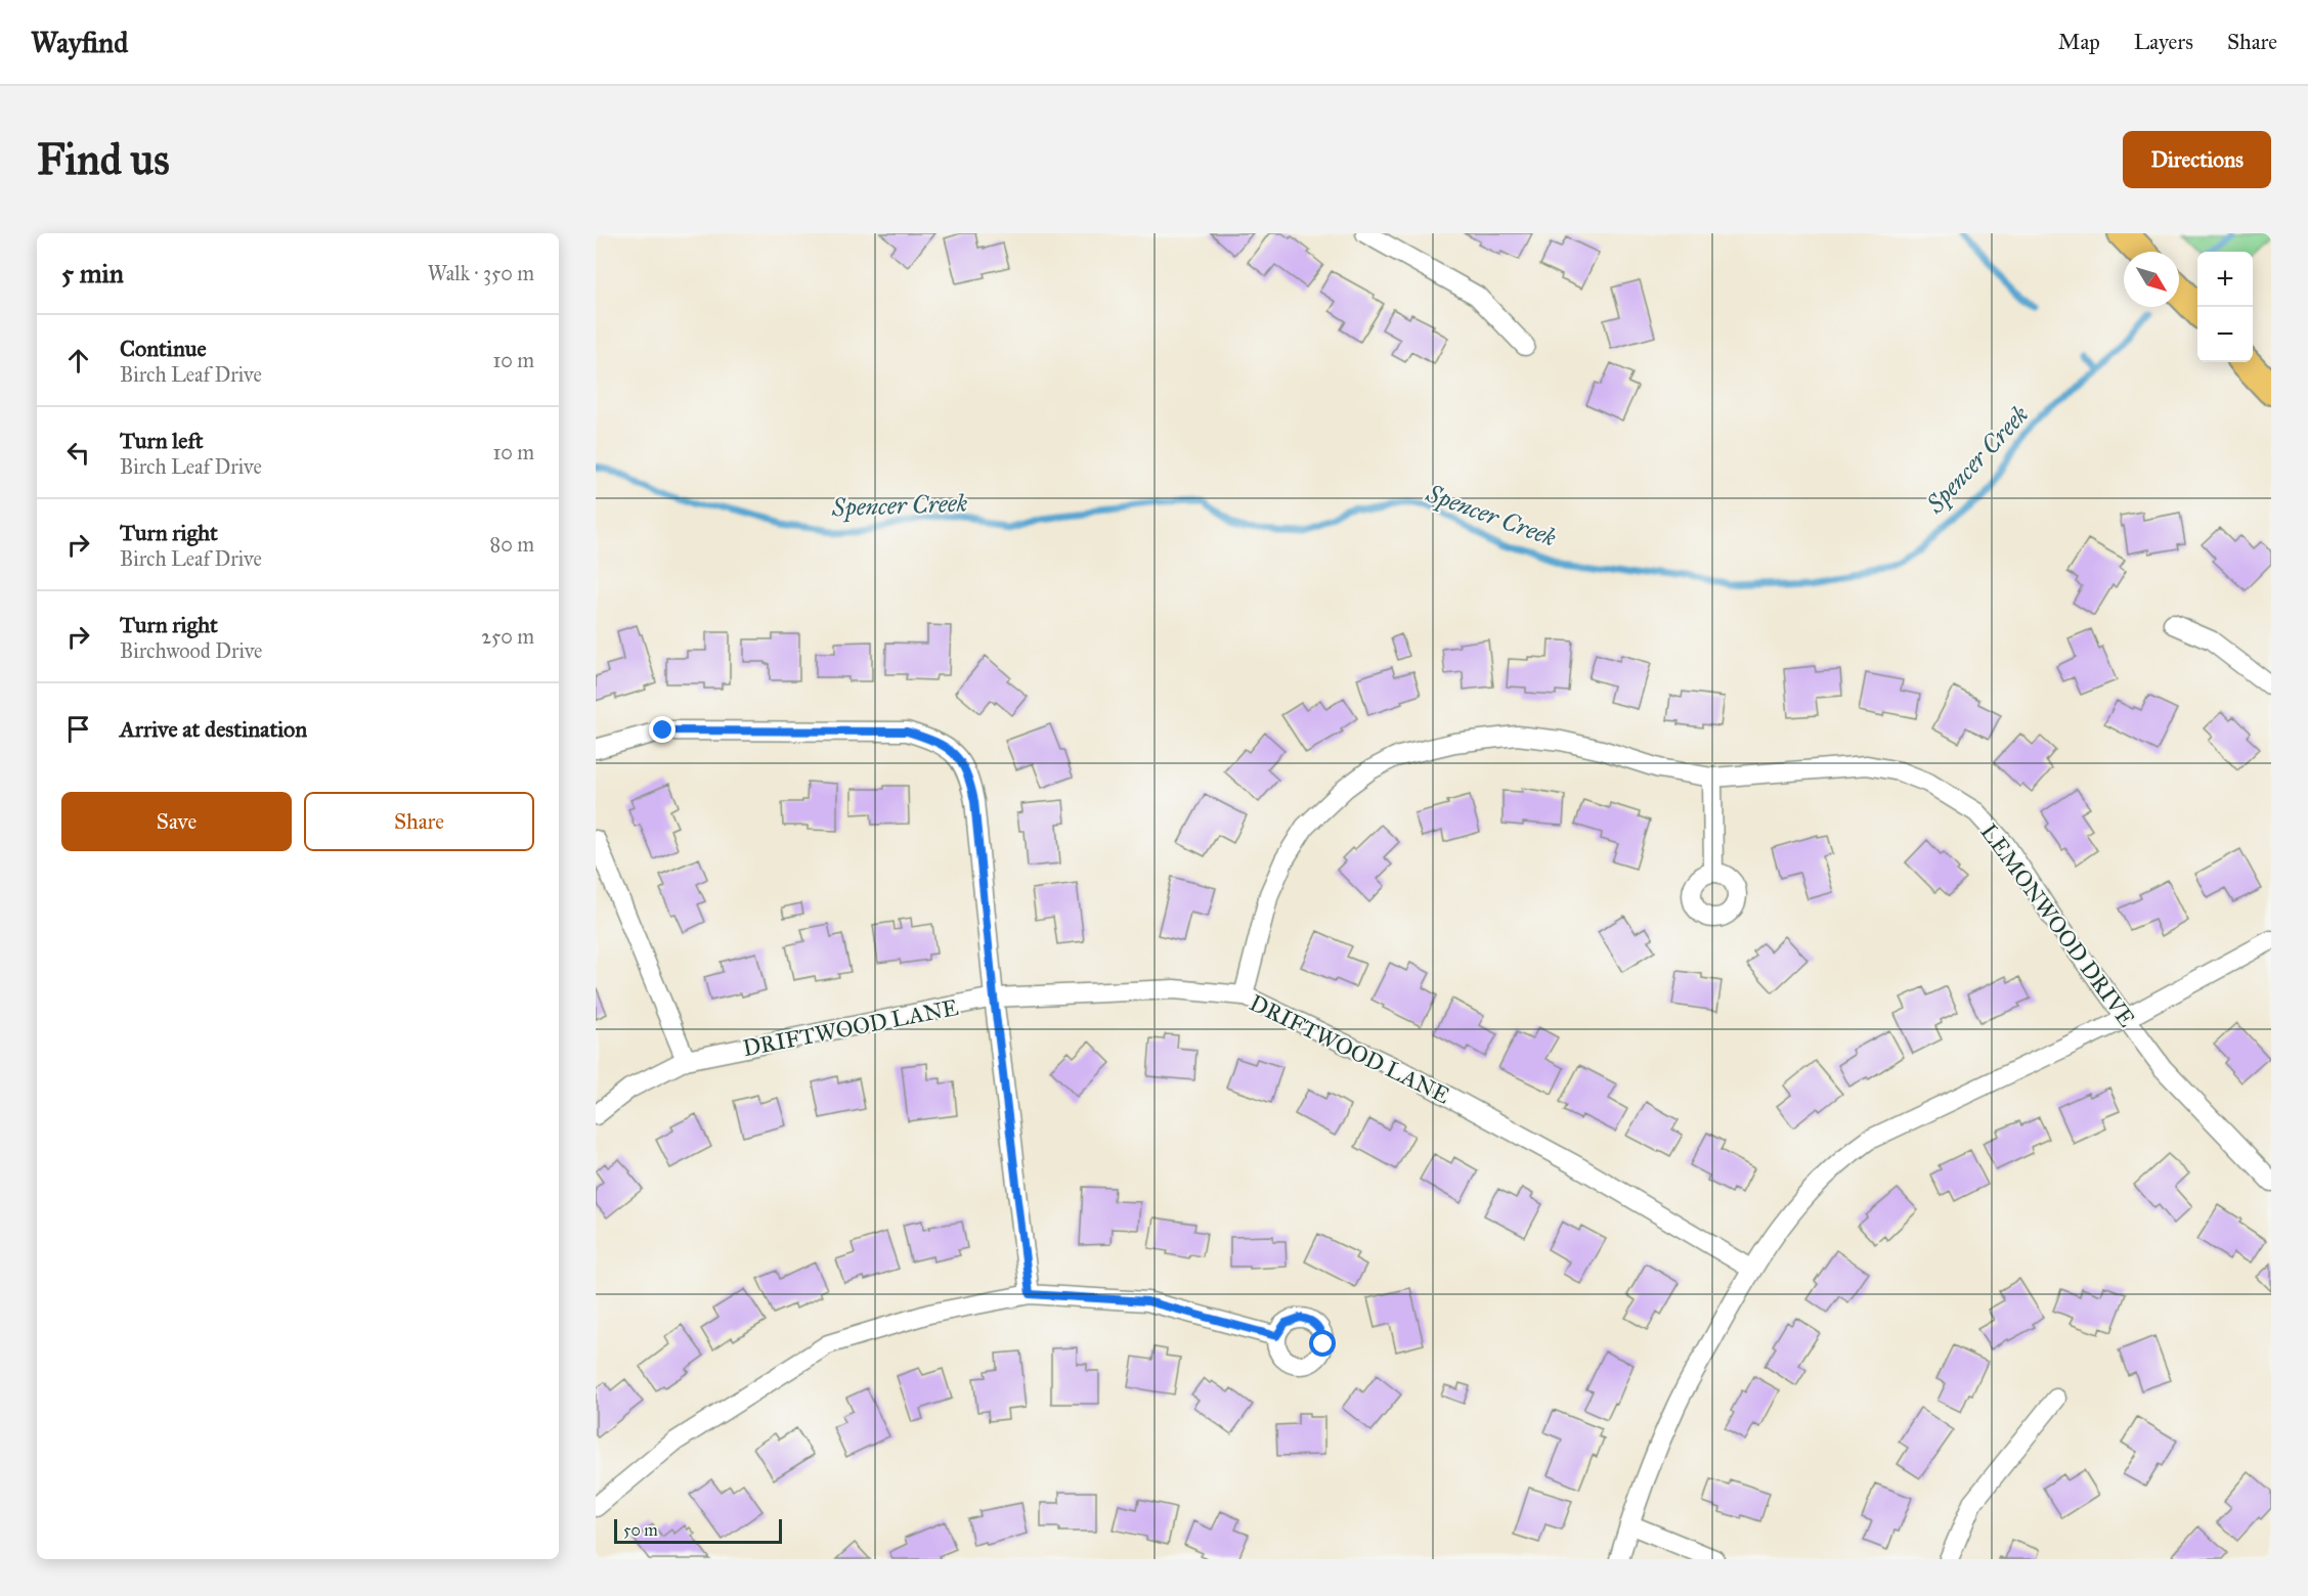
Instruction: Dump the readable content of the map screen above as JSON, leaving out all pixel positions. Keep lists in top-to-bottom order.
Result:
{
  "streets": {
    "street": ["LEMONWOOD DRIVE", "DRIFTWOOD LANE"]
  },
  "crossings": [
    ["LEMONWOOD DRIVE", "DRIFTWOOD LANE"]
  ],
  "water": ["Spencer Creek"],
  "scale_bar": "50 m",
  "north": "bottom right",
  "page": {
    "header": "Wayfind",
    "nav": ["Map", "Layers", "Share"],
    "buttons": [
      "Directions",
      ["Save", "Share"]
    ],
    "title": "Find us",
    "heading": ["5 min", "Walk · 350 m"],
    "map_buttons": ["+", "−"],
    "list": [
      ["Continue", "Birch Leaf Drive", "10 m"],
      ["Turn left", "Birch Leaf Drive", "10 m"],
      ["Turn right", "Birch Leaf Drive", "80 m"],
      ["Turn right", "Birchwood Drive", "250 m"],
      "Arrive at destination"
    ],
    "scale": "50 m"
  }
}
